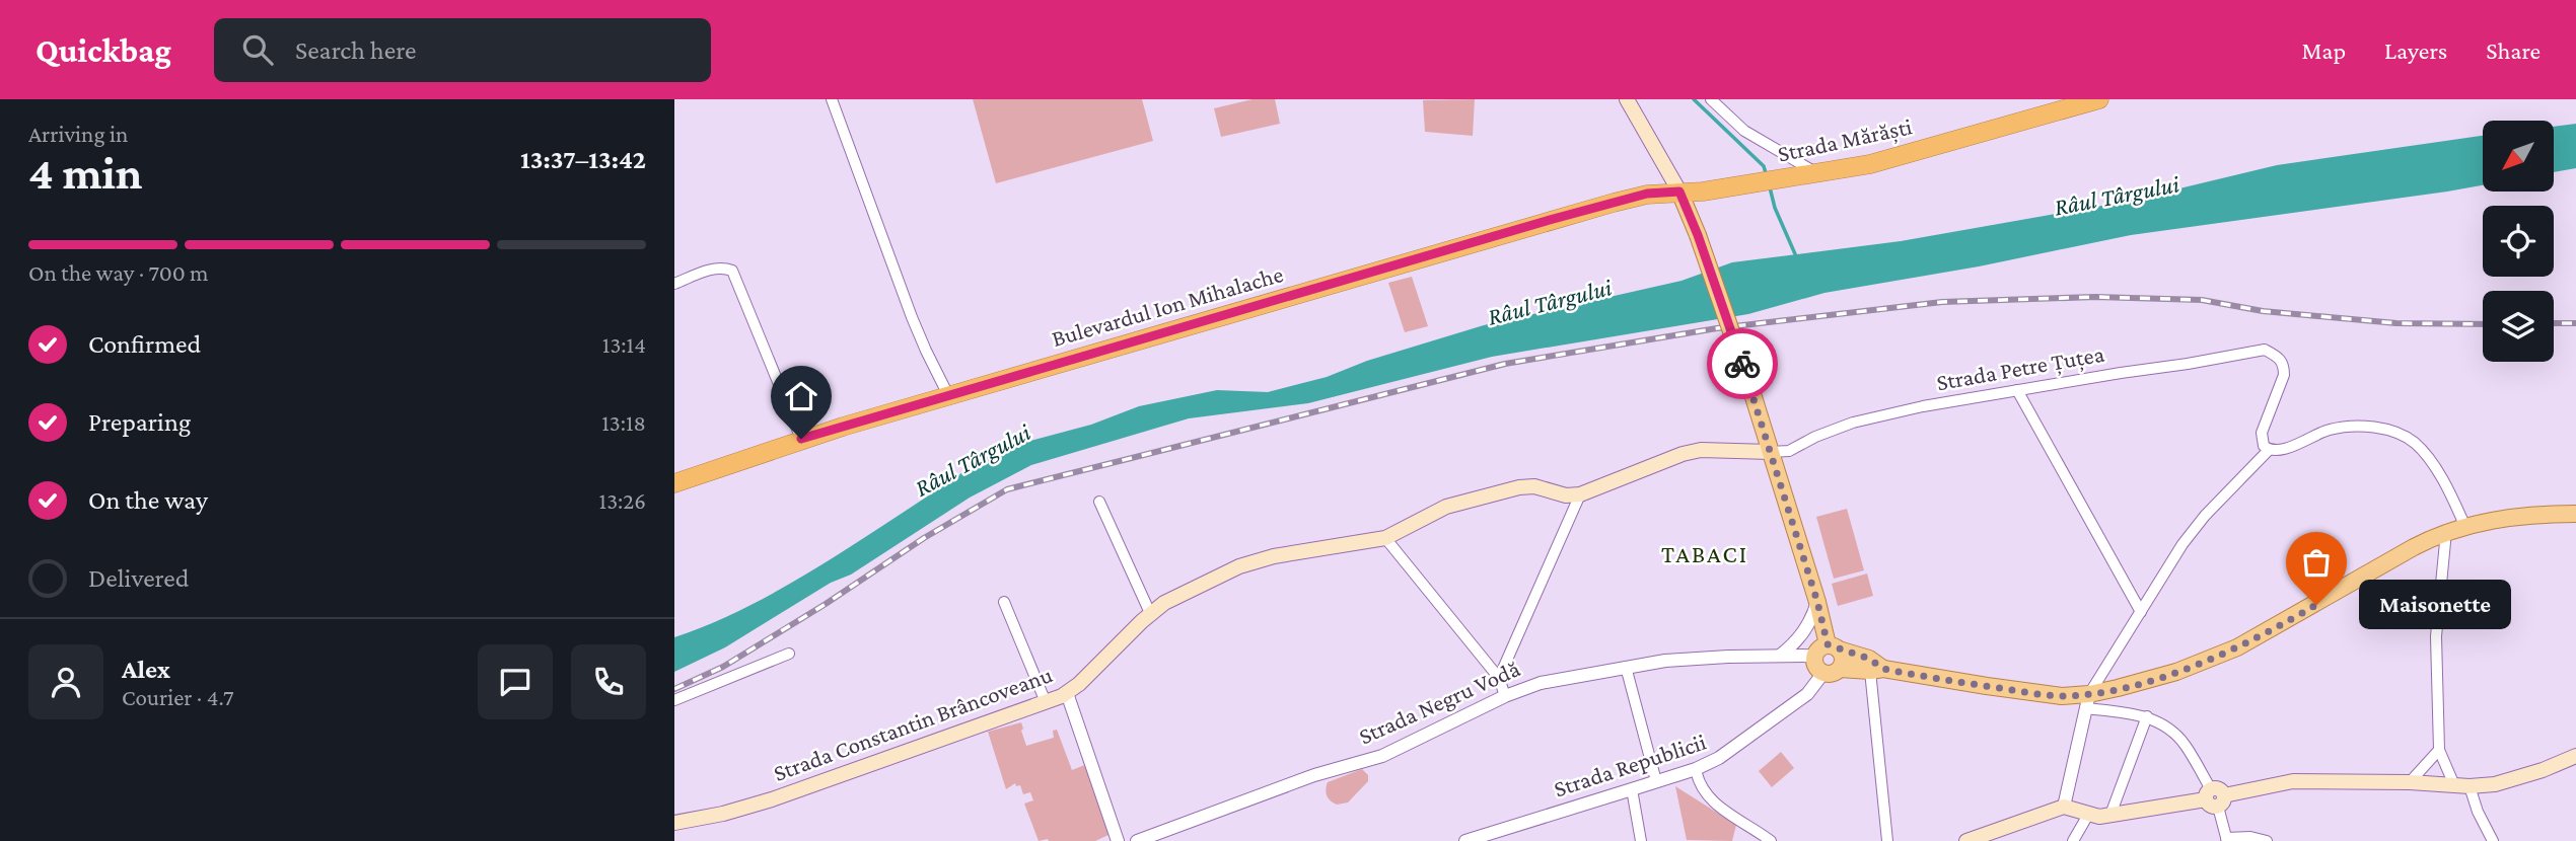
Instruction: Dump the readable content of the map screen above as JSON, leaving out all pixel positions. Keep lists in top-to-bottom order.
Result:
{
  "streets": {
    "highway": ["Strada Mărăști", "Bulevardul Ion Mihalache"],
    "main road": ["Strada Negru Vodă", "Strada Constantin Brâncoveanu"],
    "street": ["Strada Petre Țuțea", "Strada Republicii"]
  },
  "crossings": [
    ["Strada Mărăști", "Bulevardul Ion Mihalache"],
    ["Strada Negru Vodă", "Strada Republicii"]
  ],
  "districts": ["TABACI"],
  "water": ["Râul Târgului"],
  "places": ["Maisonette"],
  "north": "bottom left",
  "page": {
    "header": "Quickbag",
    "search": "Search here",
    "nav": ["Map", "Layers", "Share"],
    "heading": ["4 min", "Arriving in", "13:37–13:42"],
    "panel": ["Alex", "Courier · 4.7"],
    "bar": "On the way · 700 m",
    "list": [
      ["Confirmed", "13:14"],
      ["Preparing", "13:18"],
      ["On the way", "13:26"],
      "Delivered"
    ],
    "bubble": "Maisonette"
  }
}
